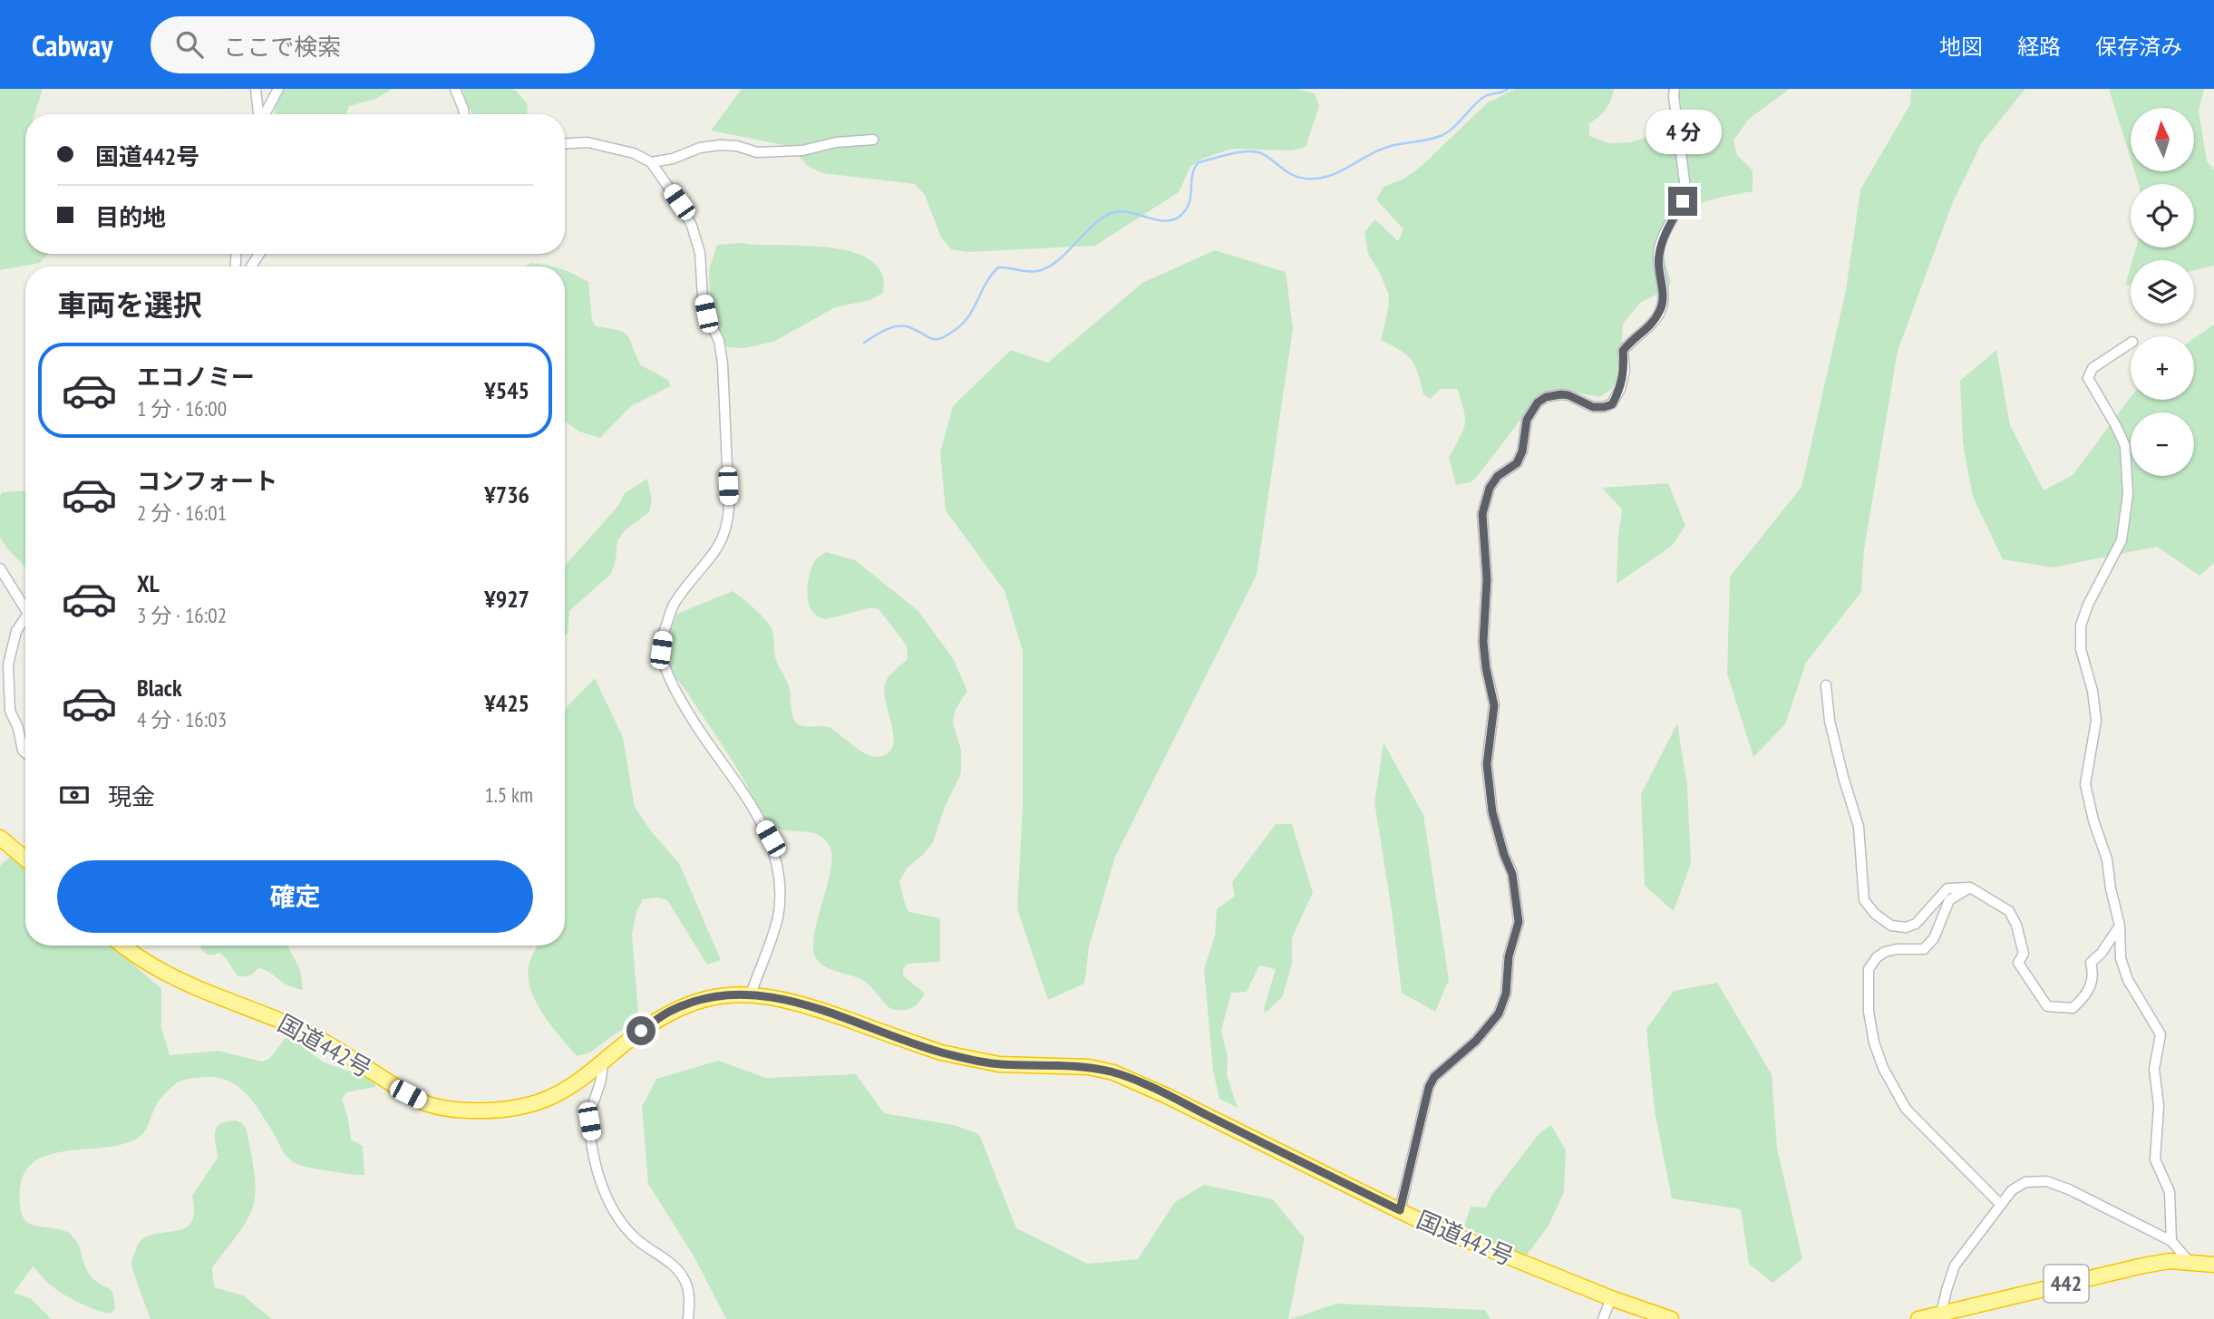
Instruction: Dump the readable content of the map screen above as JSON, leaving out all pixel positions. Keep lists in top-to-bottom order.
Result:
{
  "streets": {
    "highway": ["国道442号", "442"]
  },
  "north": "top",
  "page": {
    "header": "Cabway",
    "search": "ここで検索",
    "nav": ["地図", "経路", "保存済み"],
    "map_buttons": ["+", "−"],
    "bubble": "4 分",
    "banner": ["国道442号", "目的地"],
    "heading": "車両を選択",
    "list": [
      {
        "name": "エコノミー",
        "note": "1 分 · 16:00",
        "value": "¥545"
      },
      {
        "name": "コンフォート",
        "note": "2 分 · 16:01",
        "value": "¥736"
      },
      {
        "name": "XL",
        "note": "3 分 · 16:02",
        "value": "¥927"
      },
      {
        "name": "Black",
        "note": "4 分 · 16:03",
        "value": "¥425"
      }
    ],
    "pay": ["現金", "1.5 km"],
    "buttons": "確定"
  }
}
